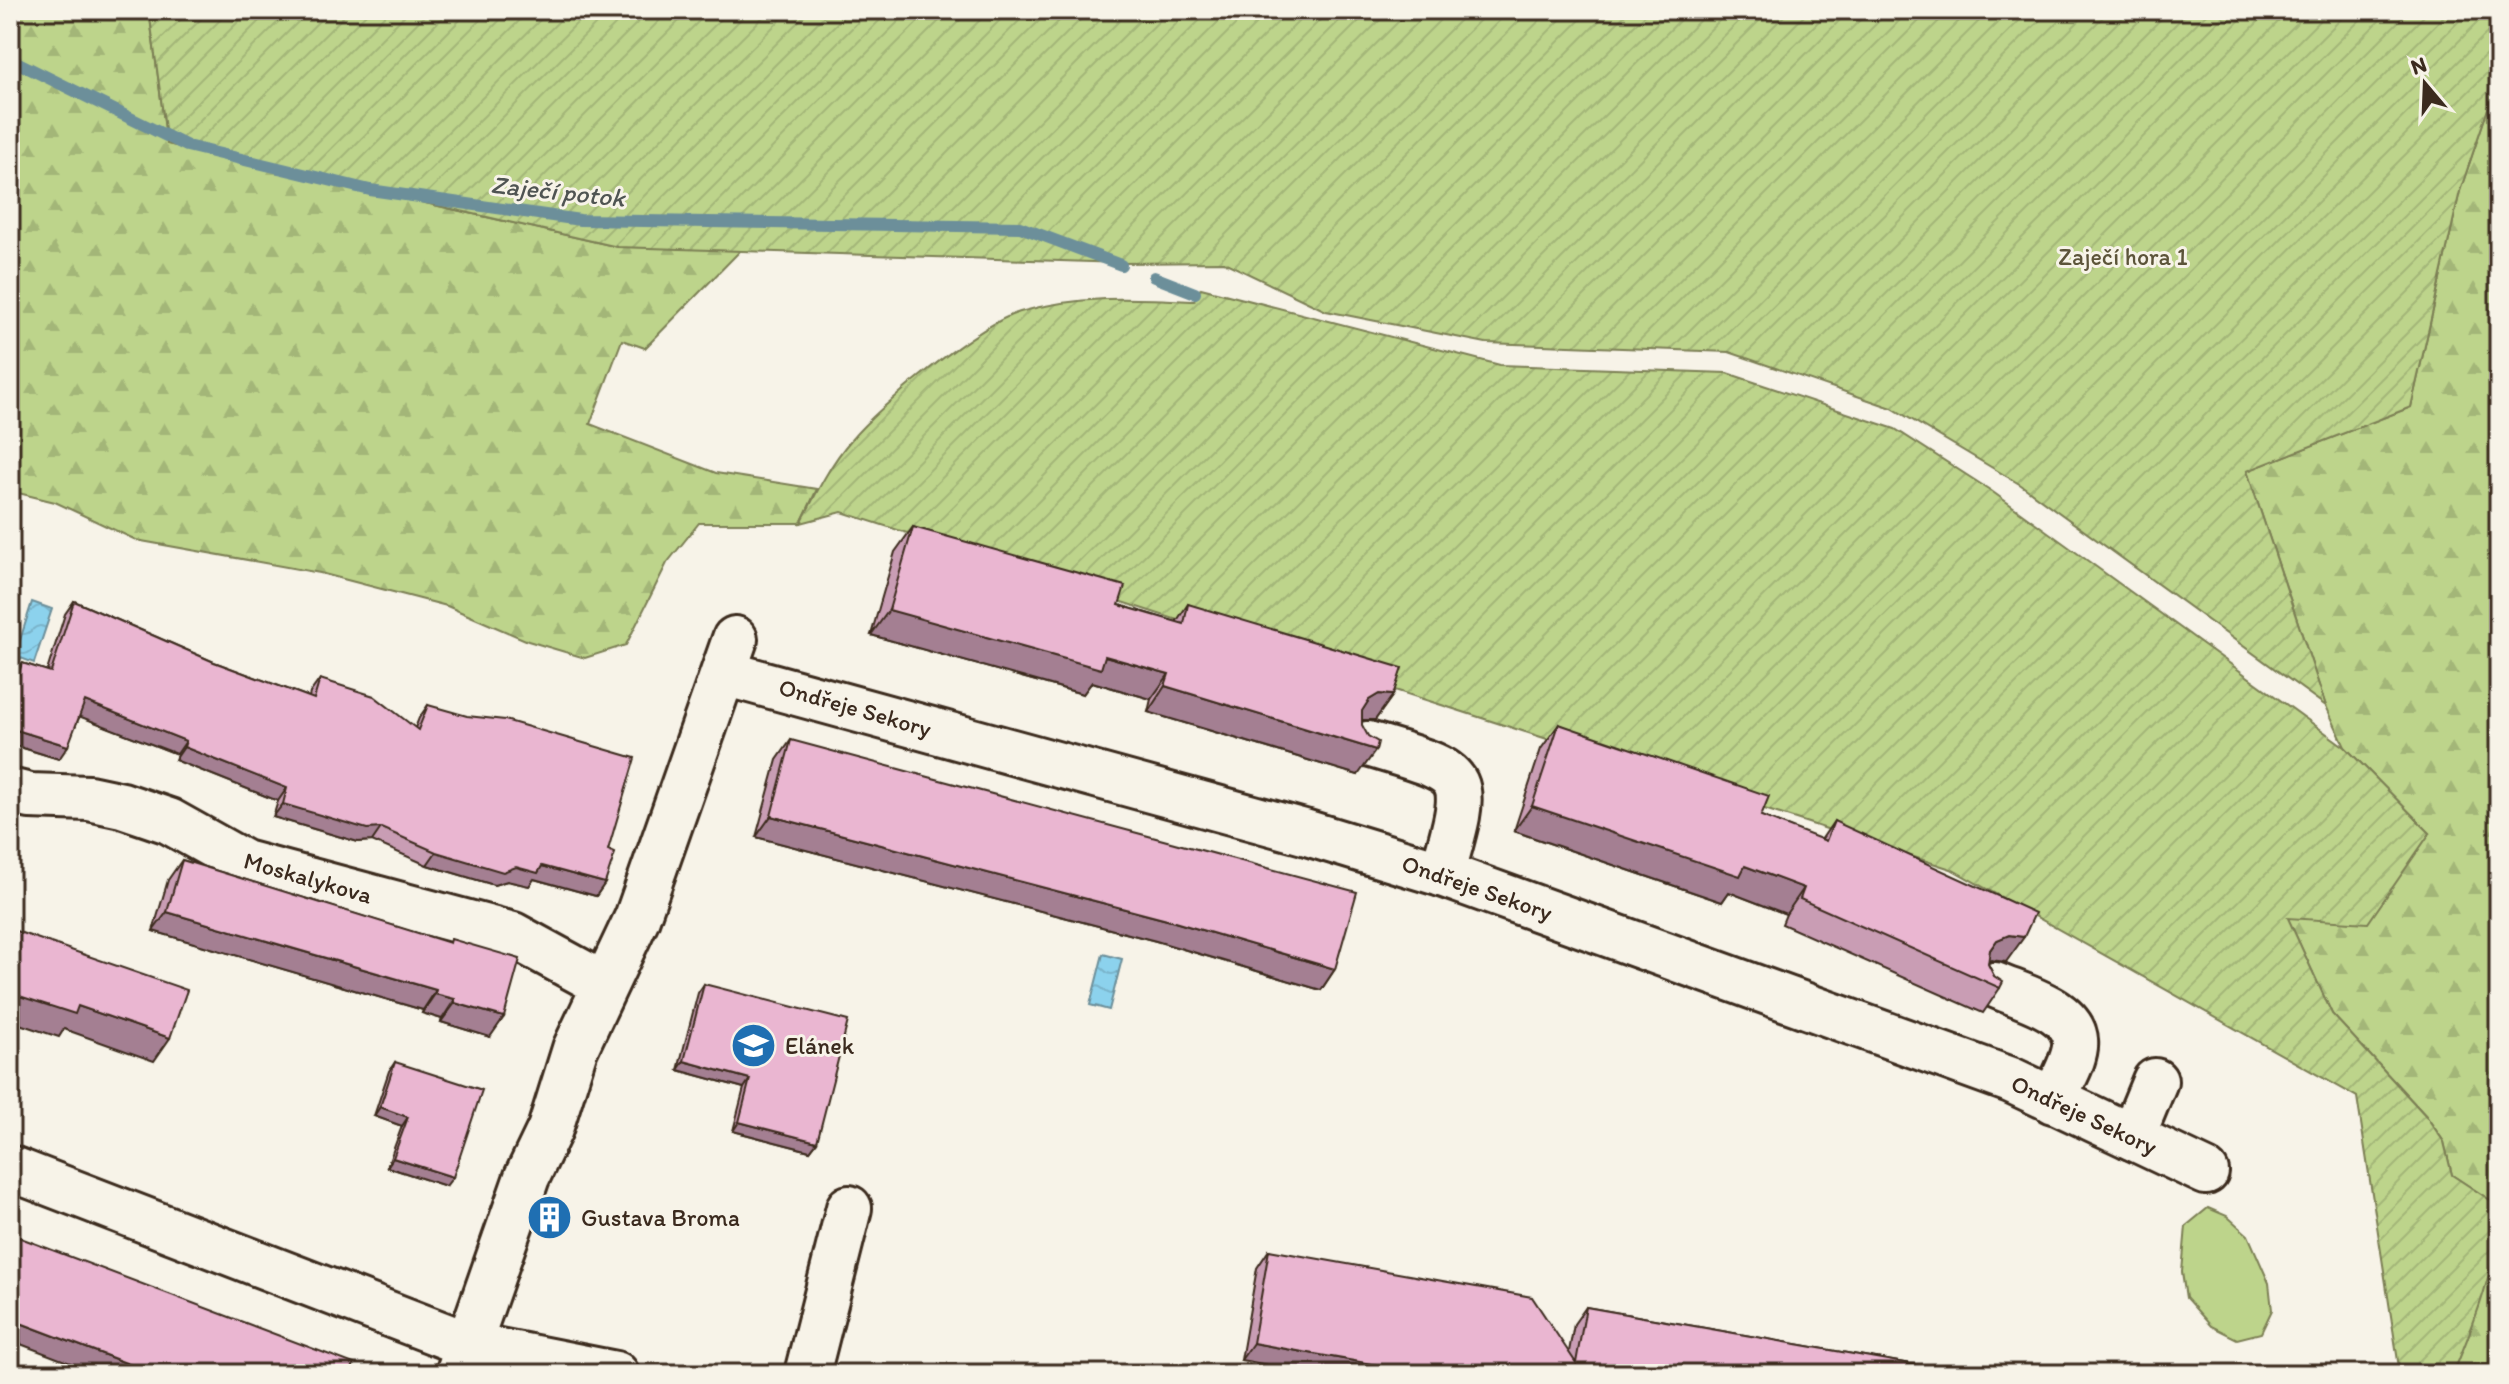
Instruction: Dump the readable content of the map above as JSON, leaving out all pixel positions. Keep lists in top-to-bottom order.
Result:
{
  "streets": {
    "street": ["Ondřeje Sekory", "Moskalykova"]
  },
  "crossings": [
    ["Ondřeje Sekory", "Moskalykova"]
  ],
  "water": ["Zaječí potok"],
  "parks": ["Zaječí hora 1"],
  "places": {
    "school or university": ["Elánek"],
    "building": ["Gustava Broma"]
  },
  "north": "top"
}
